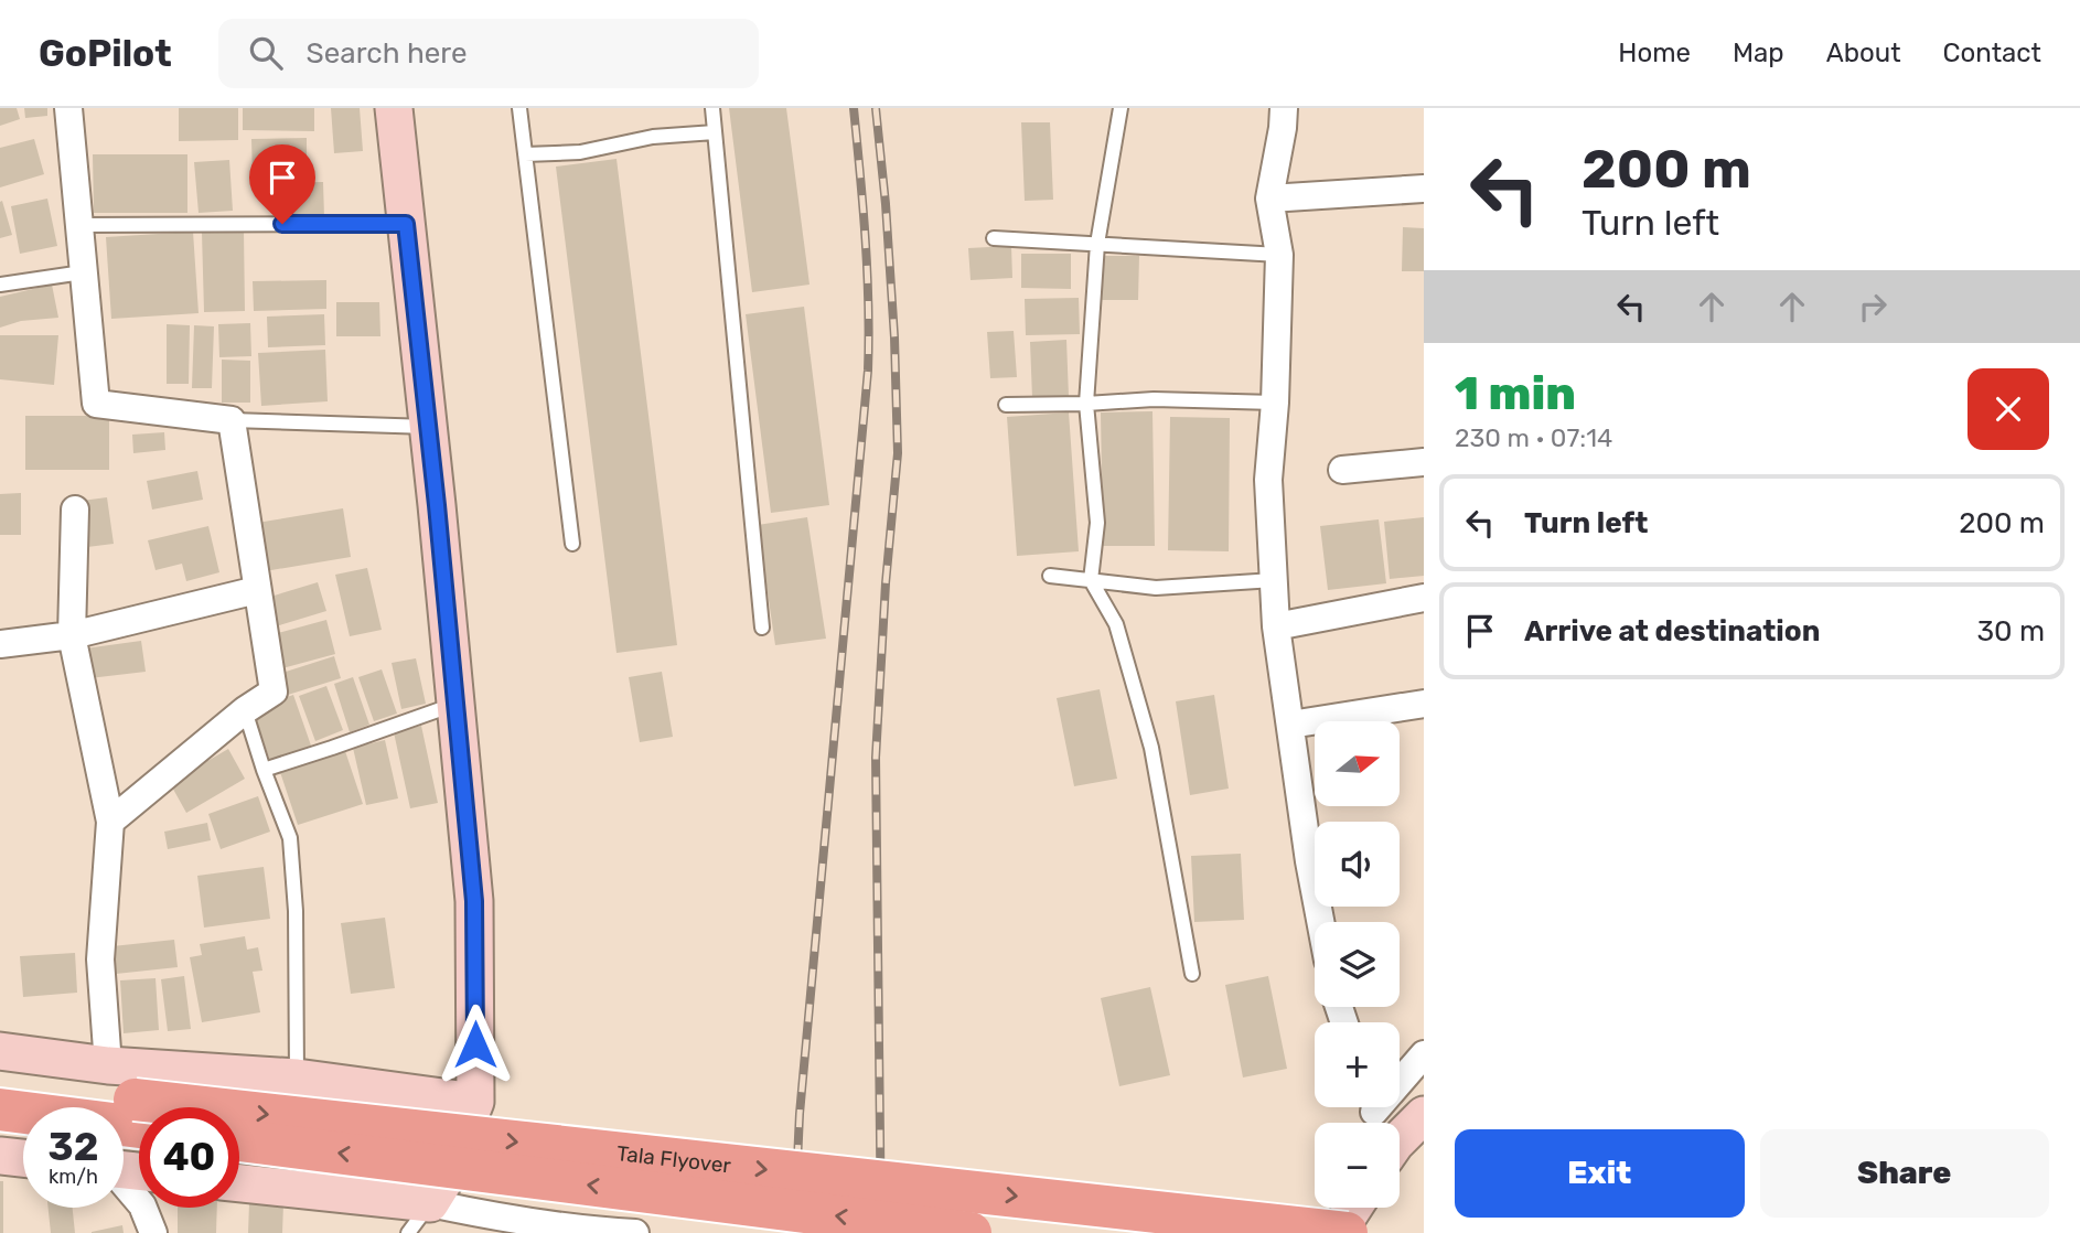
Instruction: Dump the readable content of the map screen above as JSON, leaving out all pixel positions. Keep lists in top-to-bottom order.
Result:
{
  "streets": {
    "main road": ["Tala Flyover"]
  },
  "north": "right",
  "page": {
    "header": "GoPilot",
    "search": "Search here",
    "nav": [
      "Home",
      "Map",
      "About",
      "Contact"
    ],
    "turn": ["200 m", "Turn left"],
    "heading": ["1 min", "230 m · 07:14"],
    "list": [
      {
        "name": "Turn left",
        "value": "200 m"
      },
      {
        "name": "Arrive at destination",
        "value": "30 m"
      }
    ],
    "map_buttons": ["+", "−"],
    "speed": "32 km/h",
    "limit": "40",
    "buttons": ["Exit", "Share"]
  }
}
